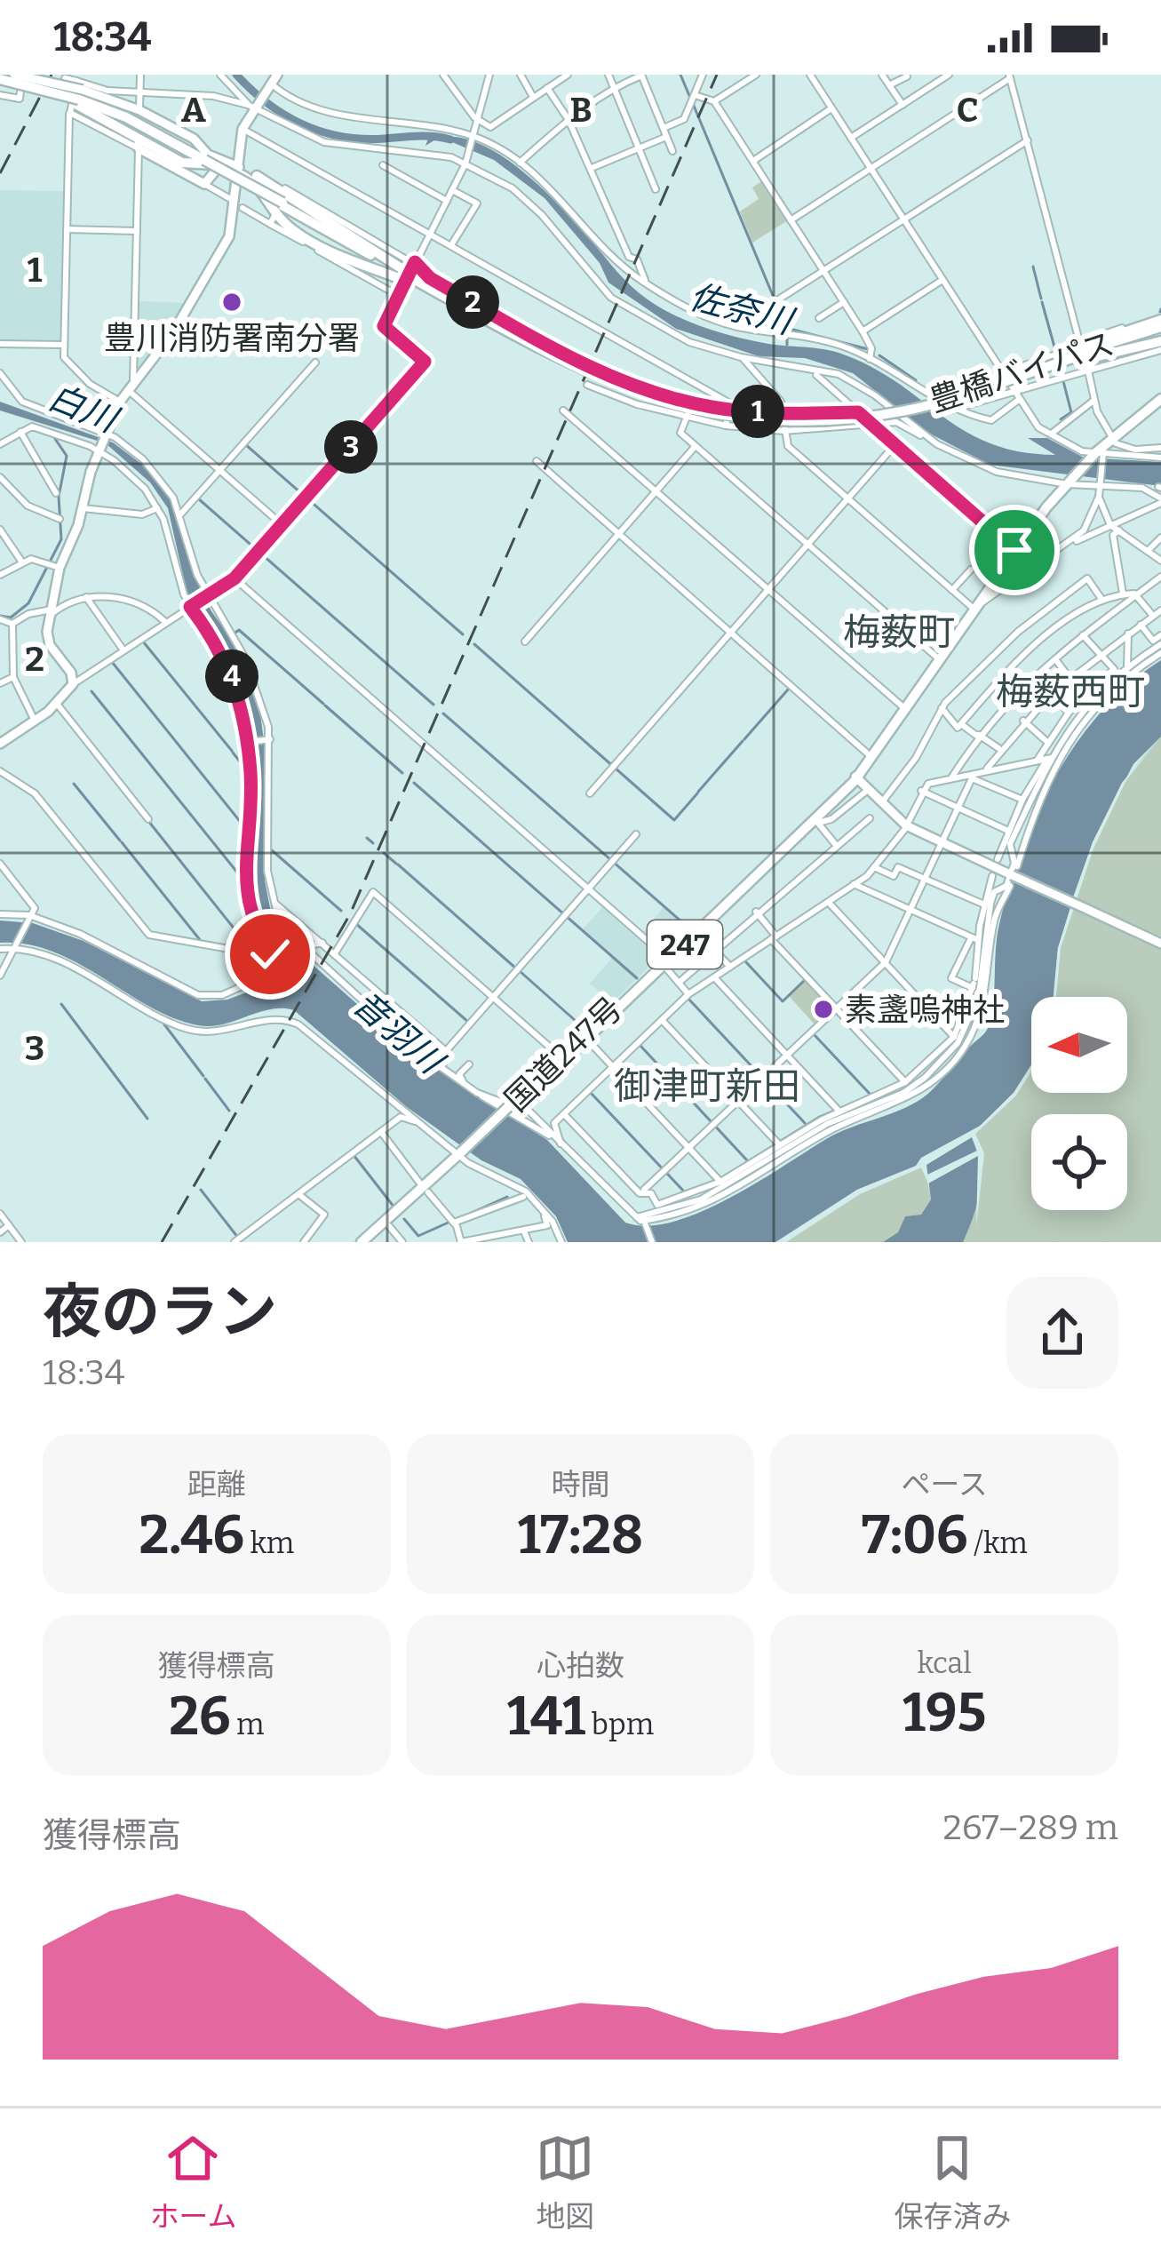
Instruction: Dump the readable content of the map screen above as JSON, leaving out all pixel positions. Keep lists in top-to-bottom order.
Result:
{
  "streets": {
    "highway": ["豊橋バイパス", "247", "国道247号"]
  },
  "districts": ["梅薮町", "梅薮西町", "御津町新田"],
  "water": ["佐奈川", "白川", "音羽川"],
  "places": ["豊川消防署南分署", "素盞嗚神社"],
  "north": "left",
  "page": {
    "status": "18:34",
    "pins": [
      "2",
      "1",
      "3",
      "4"
    ],
    "heading": ["夜のラン", "18:34"],
    "stats": [
      ["距離", "2.46 km"],
      ["時間", "17:28"],
      ["ペース", "7:06 /km"],
      ["獲得標高", "26 m"],
      ["心拍数", "141 bpm"],
      ["kcal", "195"]
    ],
    "chart": ["獲得標高", "267–289 m"],
    "tabs": ["ホーム", "地図", "保存済み"]
  },
  "grid": {
    "columns": ["A", "B", "C"],
    "rows": ["1", "2", "3"]
  }
}
